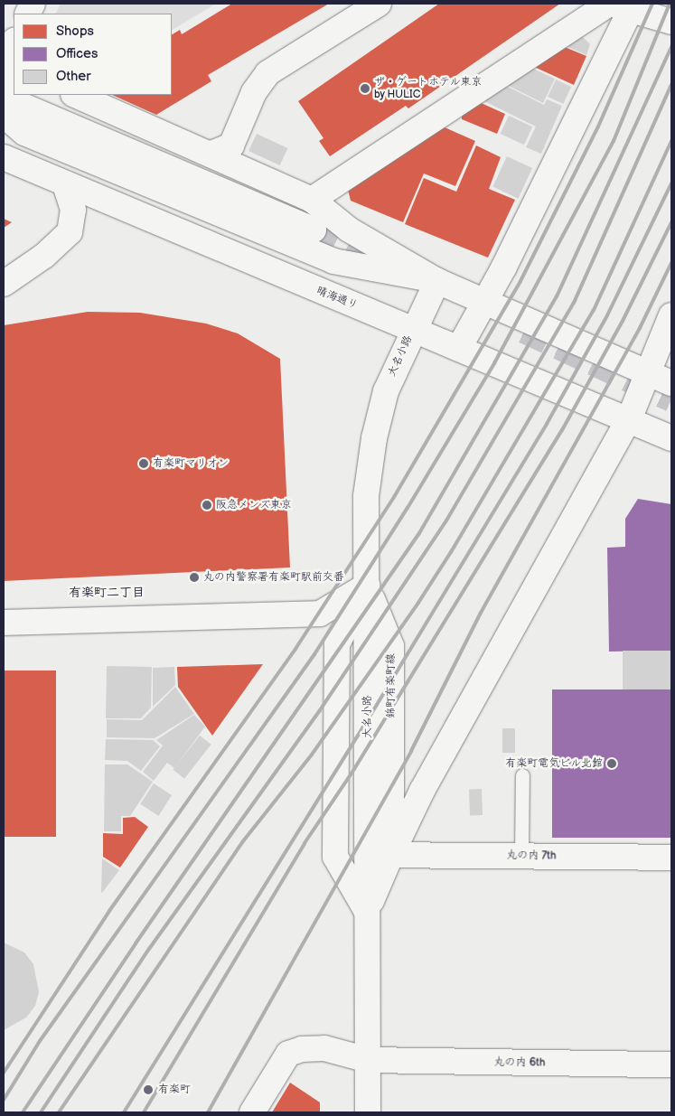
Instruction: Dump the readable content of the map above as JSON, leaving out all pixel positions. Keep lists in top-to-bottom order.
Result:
{
  "streets": {
    "main road": [
      "晴海通り",
      "大名小路",
      "丸の内 7th",
      "丸の内 6th"
    ]
  },
  "crossings": [
    ["晴海通り", "大名小路"],
    ["大名小路", "丸の内 7th"],
    ["大名小路", "丸の内 6th"]
  ],
  "districts": ["有楽町二丁目"],
  "places": [
    "ザ・ゲートホテル東京 by HULIC",
    "有楽町マリオン",
    "阪急メンズ東京",
    "丸の内警察署有楽町駅前交番",
    "有楽町電気ビル北館",
    "有楽町"
  ],
  "legend": ["Shops", "Offices", "Other"]
}
